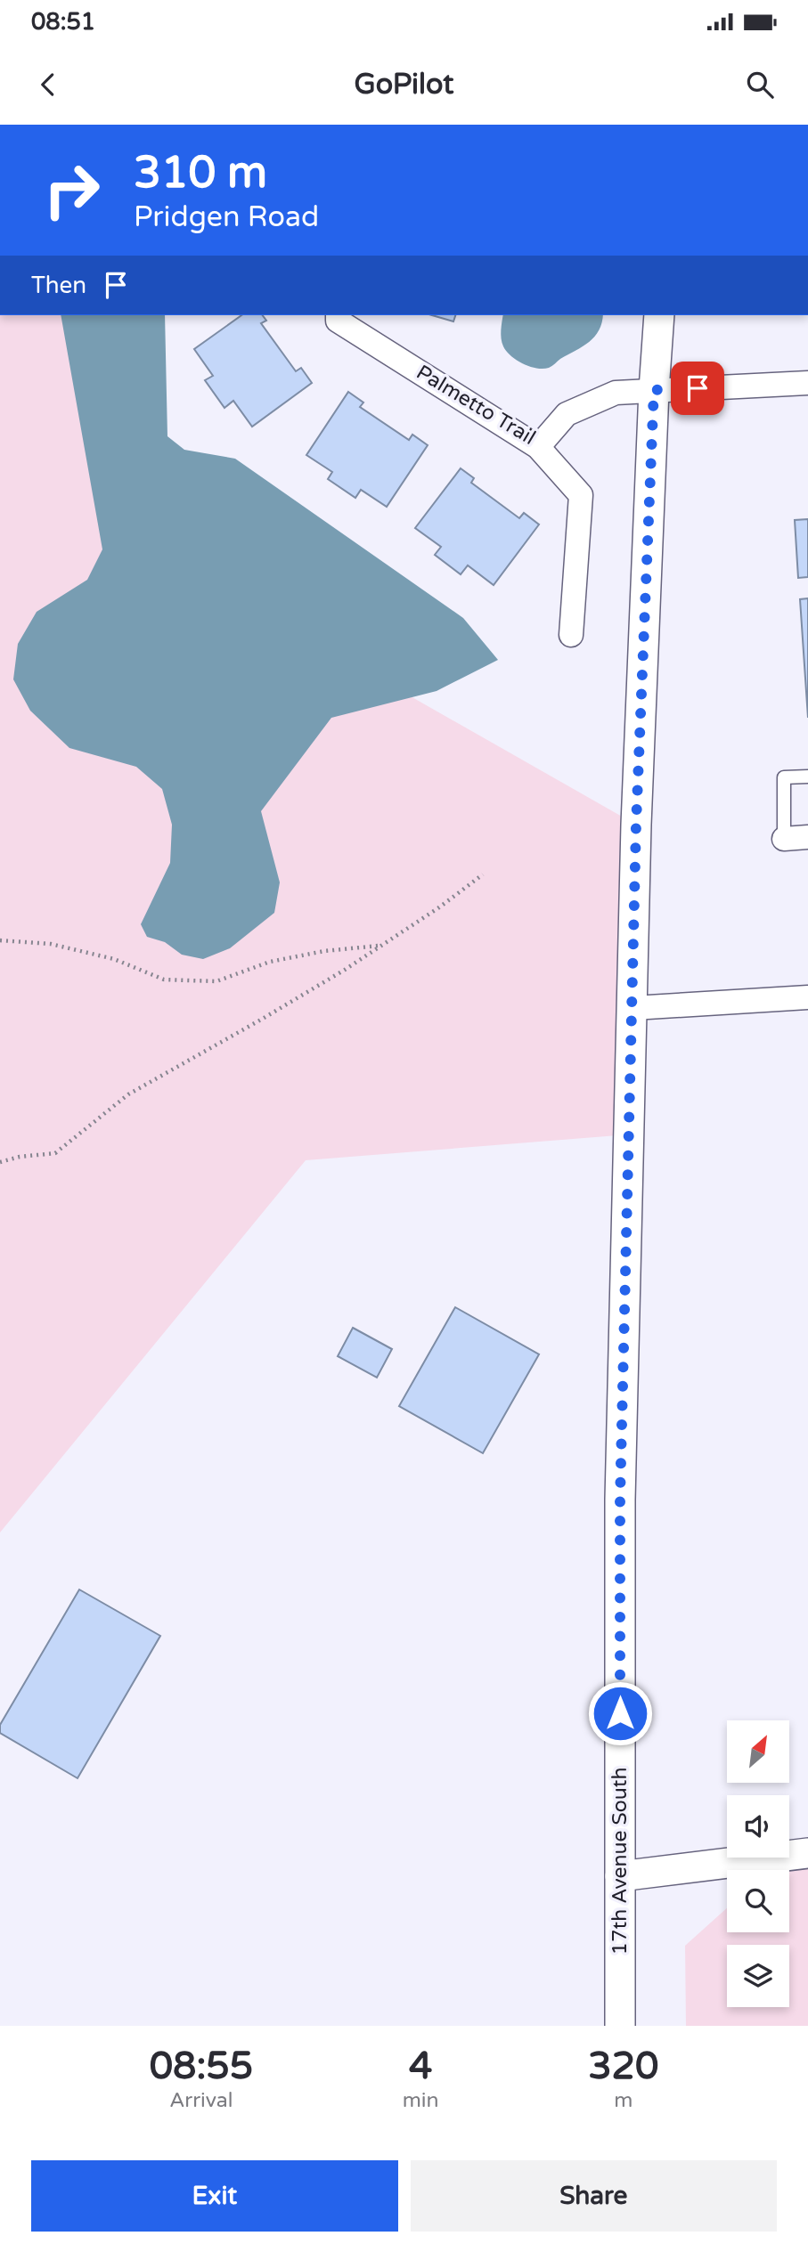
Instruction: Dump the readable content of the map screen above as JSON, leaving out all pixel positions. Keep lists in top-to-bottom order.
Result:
{
  "streets": {
    "street": ["Palmetto Trail", "17th Avenue South"]
  },
  "crossings": [
    ["Palmetto Trail", "17th Avenue South"]
  ],
  "north": "top right",
  "page": {
    "status": "08:51",
    "header": "GoPilot",
    "turn": ["310 m", "Pridgen Road"],
    "then": "Then",
    "eta": [
      "08:55",
      "Arrival",
      "4",
      "min",
      "320",
      "m"
    ],
    "buttons": ["Exit", "Share"]
  }
}
